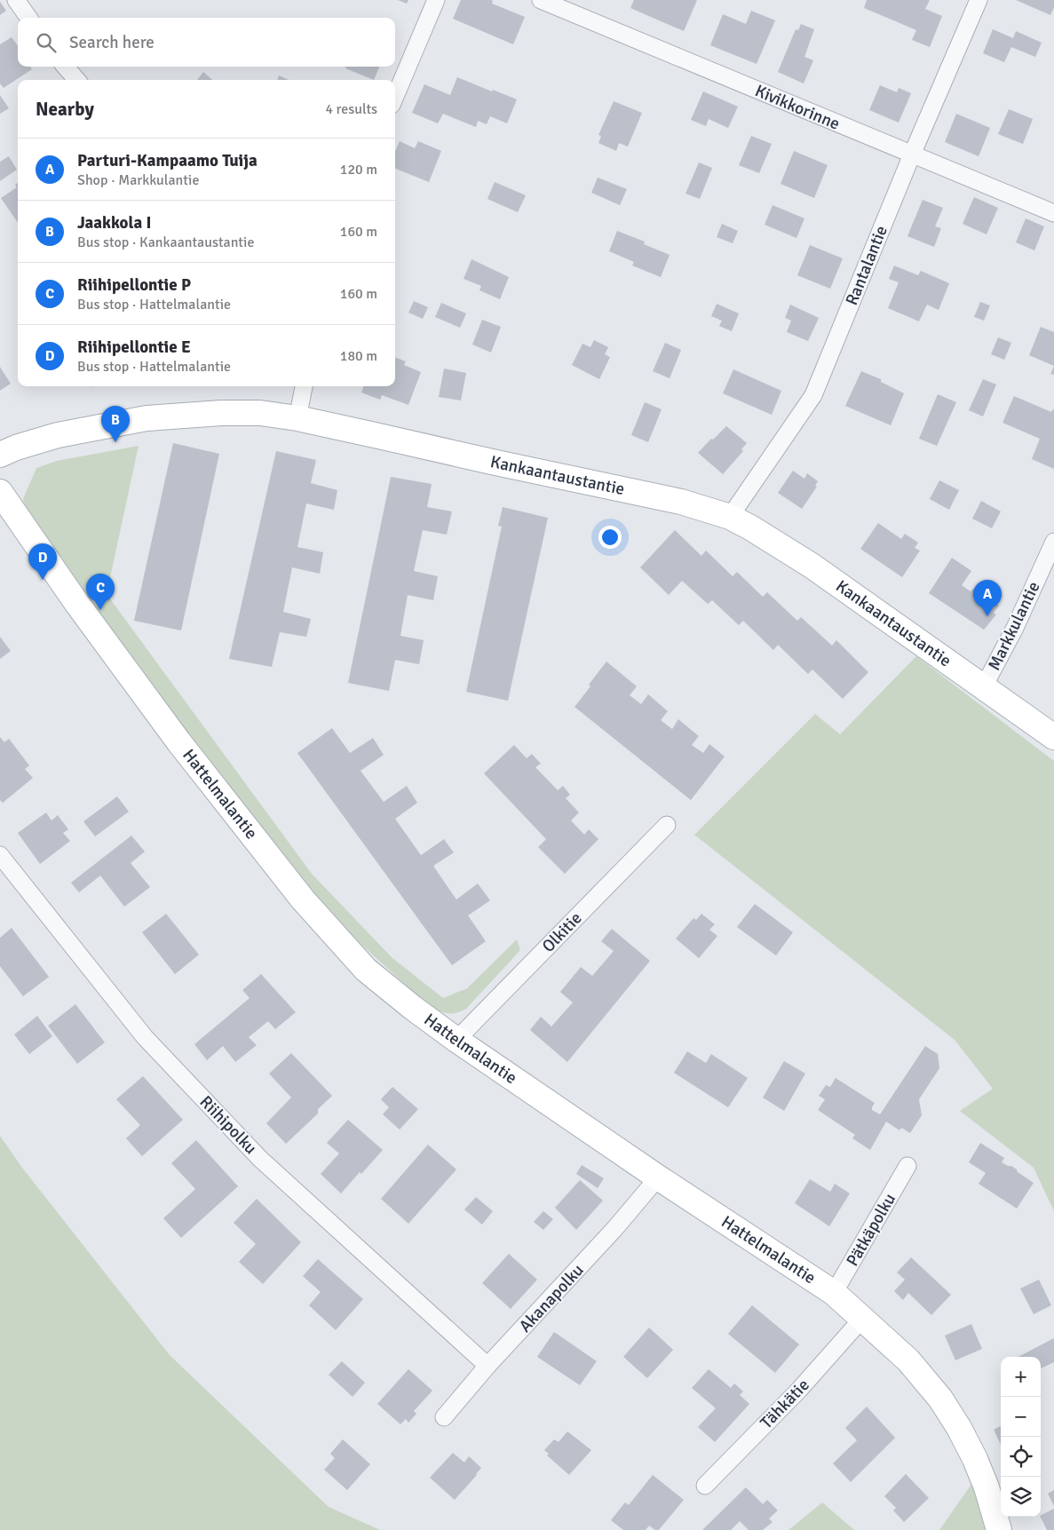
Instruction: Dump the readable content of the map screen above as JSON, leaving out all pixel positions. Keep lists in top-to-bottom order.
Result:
{
  "streets": {
    "street": [
      "Kivikkorinne",
      "Rantalantie",
      "Kankaantaustantie",
      "Markkulantie",
      "Hattelmalantie",
      "Olkitie",
      "Riihipolku",
      "Pätkäpolku",
      "Akanapolku",
      "Tähkätie"
    ]
  },
  "crossings": [
    ["Kivikkorinne", "Rantalantie"],
    ["Rantalantie", "Kankaantaustantie"],
    ["Kankaantaustantie", "Markkulantie"],
    ["Hattelmalantie", "Olkitie"],
    ["Hattelmalantie", "Pätkäpolku"],
    ["Hattelmalantie", "Akanapolku"],
    ["Hattelmalantie", "Tähkätie"],
    ["Riihipolku", "Akanapolku"]
  ],
  "page": {
    "search": "Search here",
    "heading": ["Nearby", "4 results"],
    "list": [
      {
        "mark": "A",
        "name": "Parturi-Kampaamo Tuija",
        "note": "Shop · Markkulantie",
        "value": "120 m"
      },
      {
        "mark": "B",
        "name": "Jaakkola I",
        "note": "Bus stop · Kankaantaustantie",
        "value": "160 m"
      },
      {
        "mark": "C",
        "name": "Riihipellontie P",
        "note": "Bus stop · Hattelmalantie",
        "value": "160 m"
      },
      {
        "mark": "D",
        "name": "Riihipellontie E",
        "note": "Bus stop · Hattelmalantie",
        "value": "180 m"
      }
    ],
    "pins": [
      "B",
      "D",
      "C",
      "A"
    ],
    "map_buttons": ["+", "−"]
  }
}
